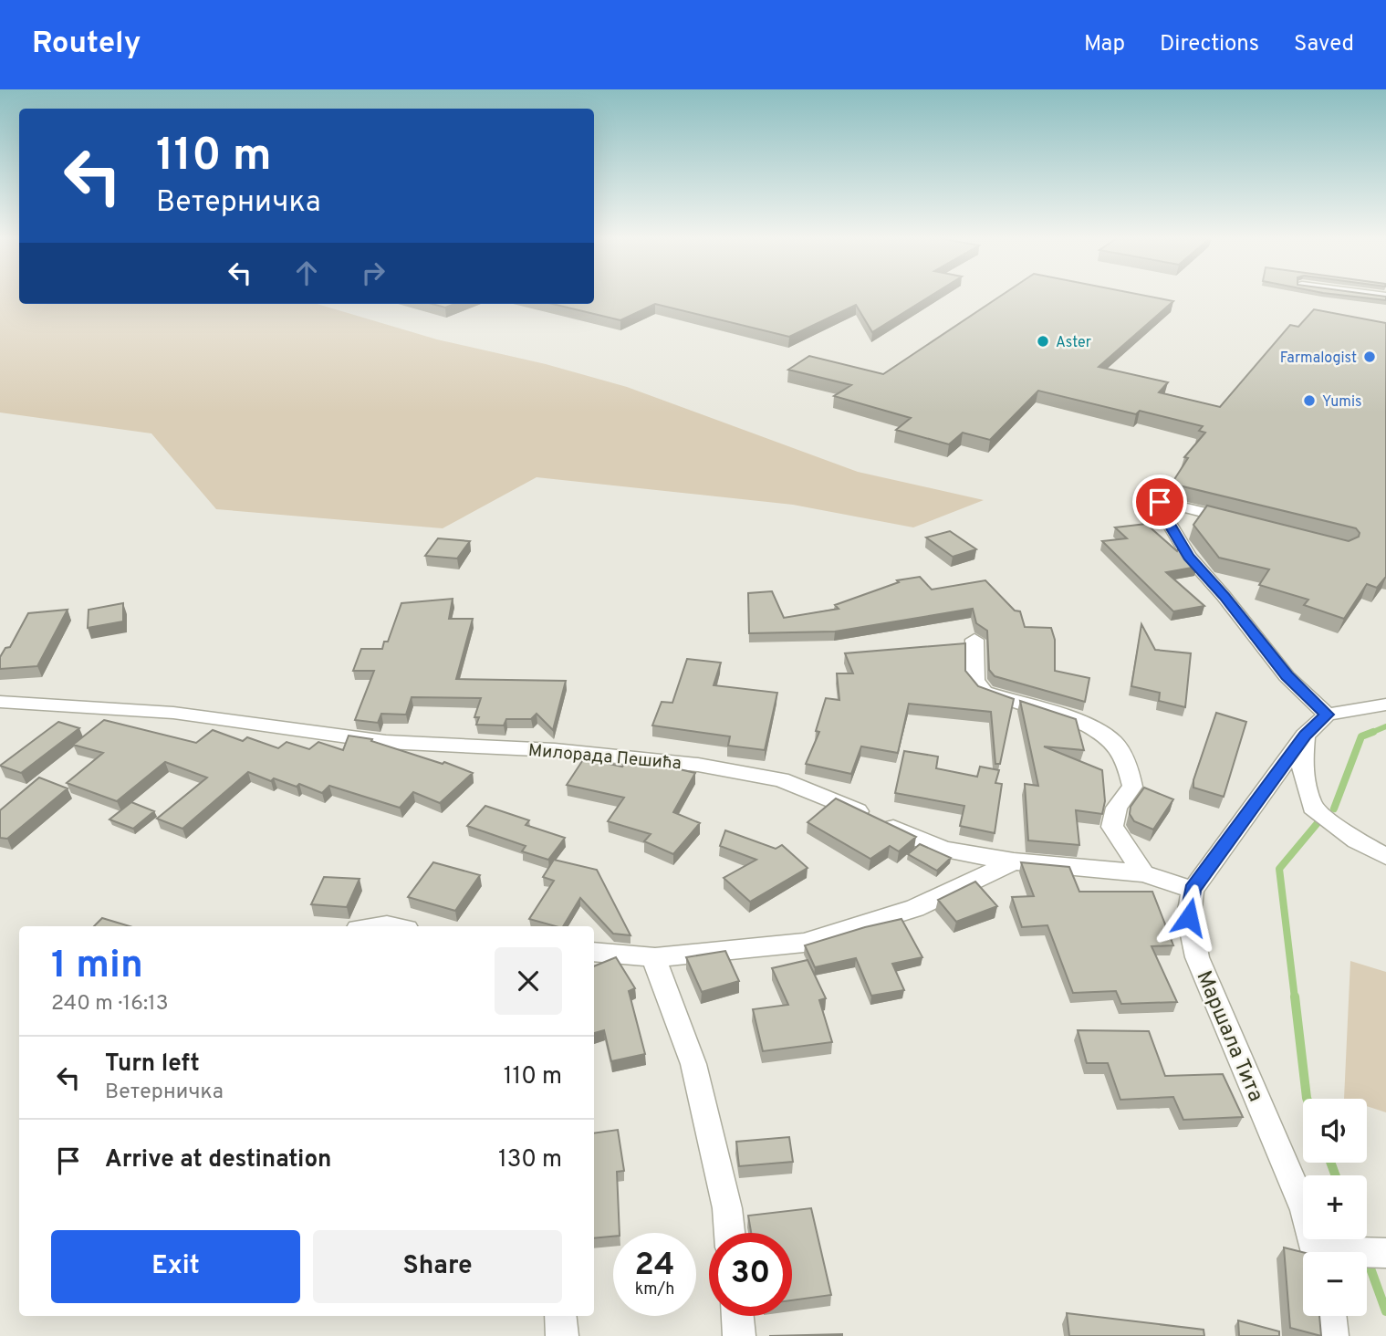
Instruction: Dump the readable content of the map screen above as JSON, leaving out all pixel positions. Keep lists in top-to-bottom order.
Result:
{
  "streets": {
    "street": ["Милорада Пешића", "Маршала Тита"]
  },
  "crossings": [
    ["Милорада Пешића", "Маршала Тита"]
  ],
  "places": ["Aster", "Farmalogist", "Yumis"],
  "page": {
    "header": "Routely",
    "nav": ["Map", "Directions", "Saved"],
    "turn": ["110 m", "Ветерничка"],
    "heading": ["1 min", "240 m · 16:13"],
    "list": [
      {
        "name": "Turn left",
        "note": "Ветерничка",
        "value": "110 m"
      },
      {
        "name": "Arrive at destination",
        "value": "130 m"
      }
    ],
    "map_buttons": ["+", "−"],
    "buttons": ["Exit", "Share"],
    "speed": "24 km/h",
    "limit": "30"
  }
}
